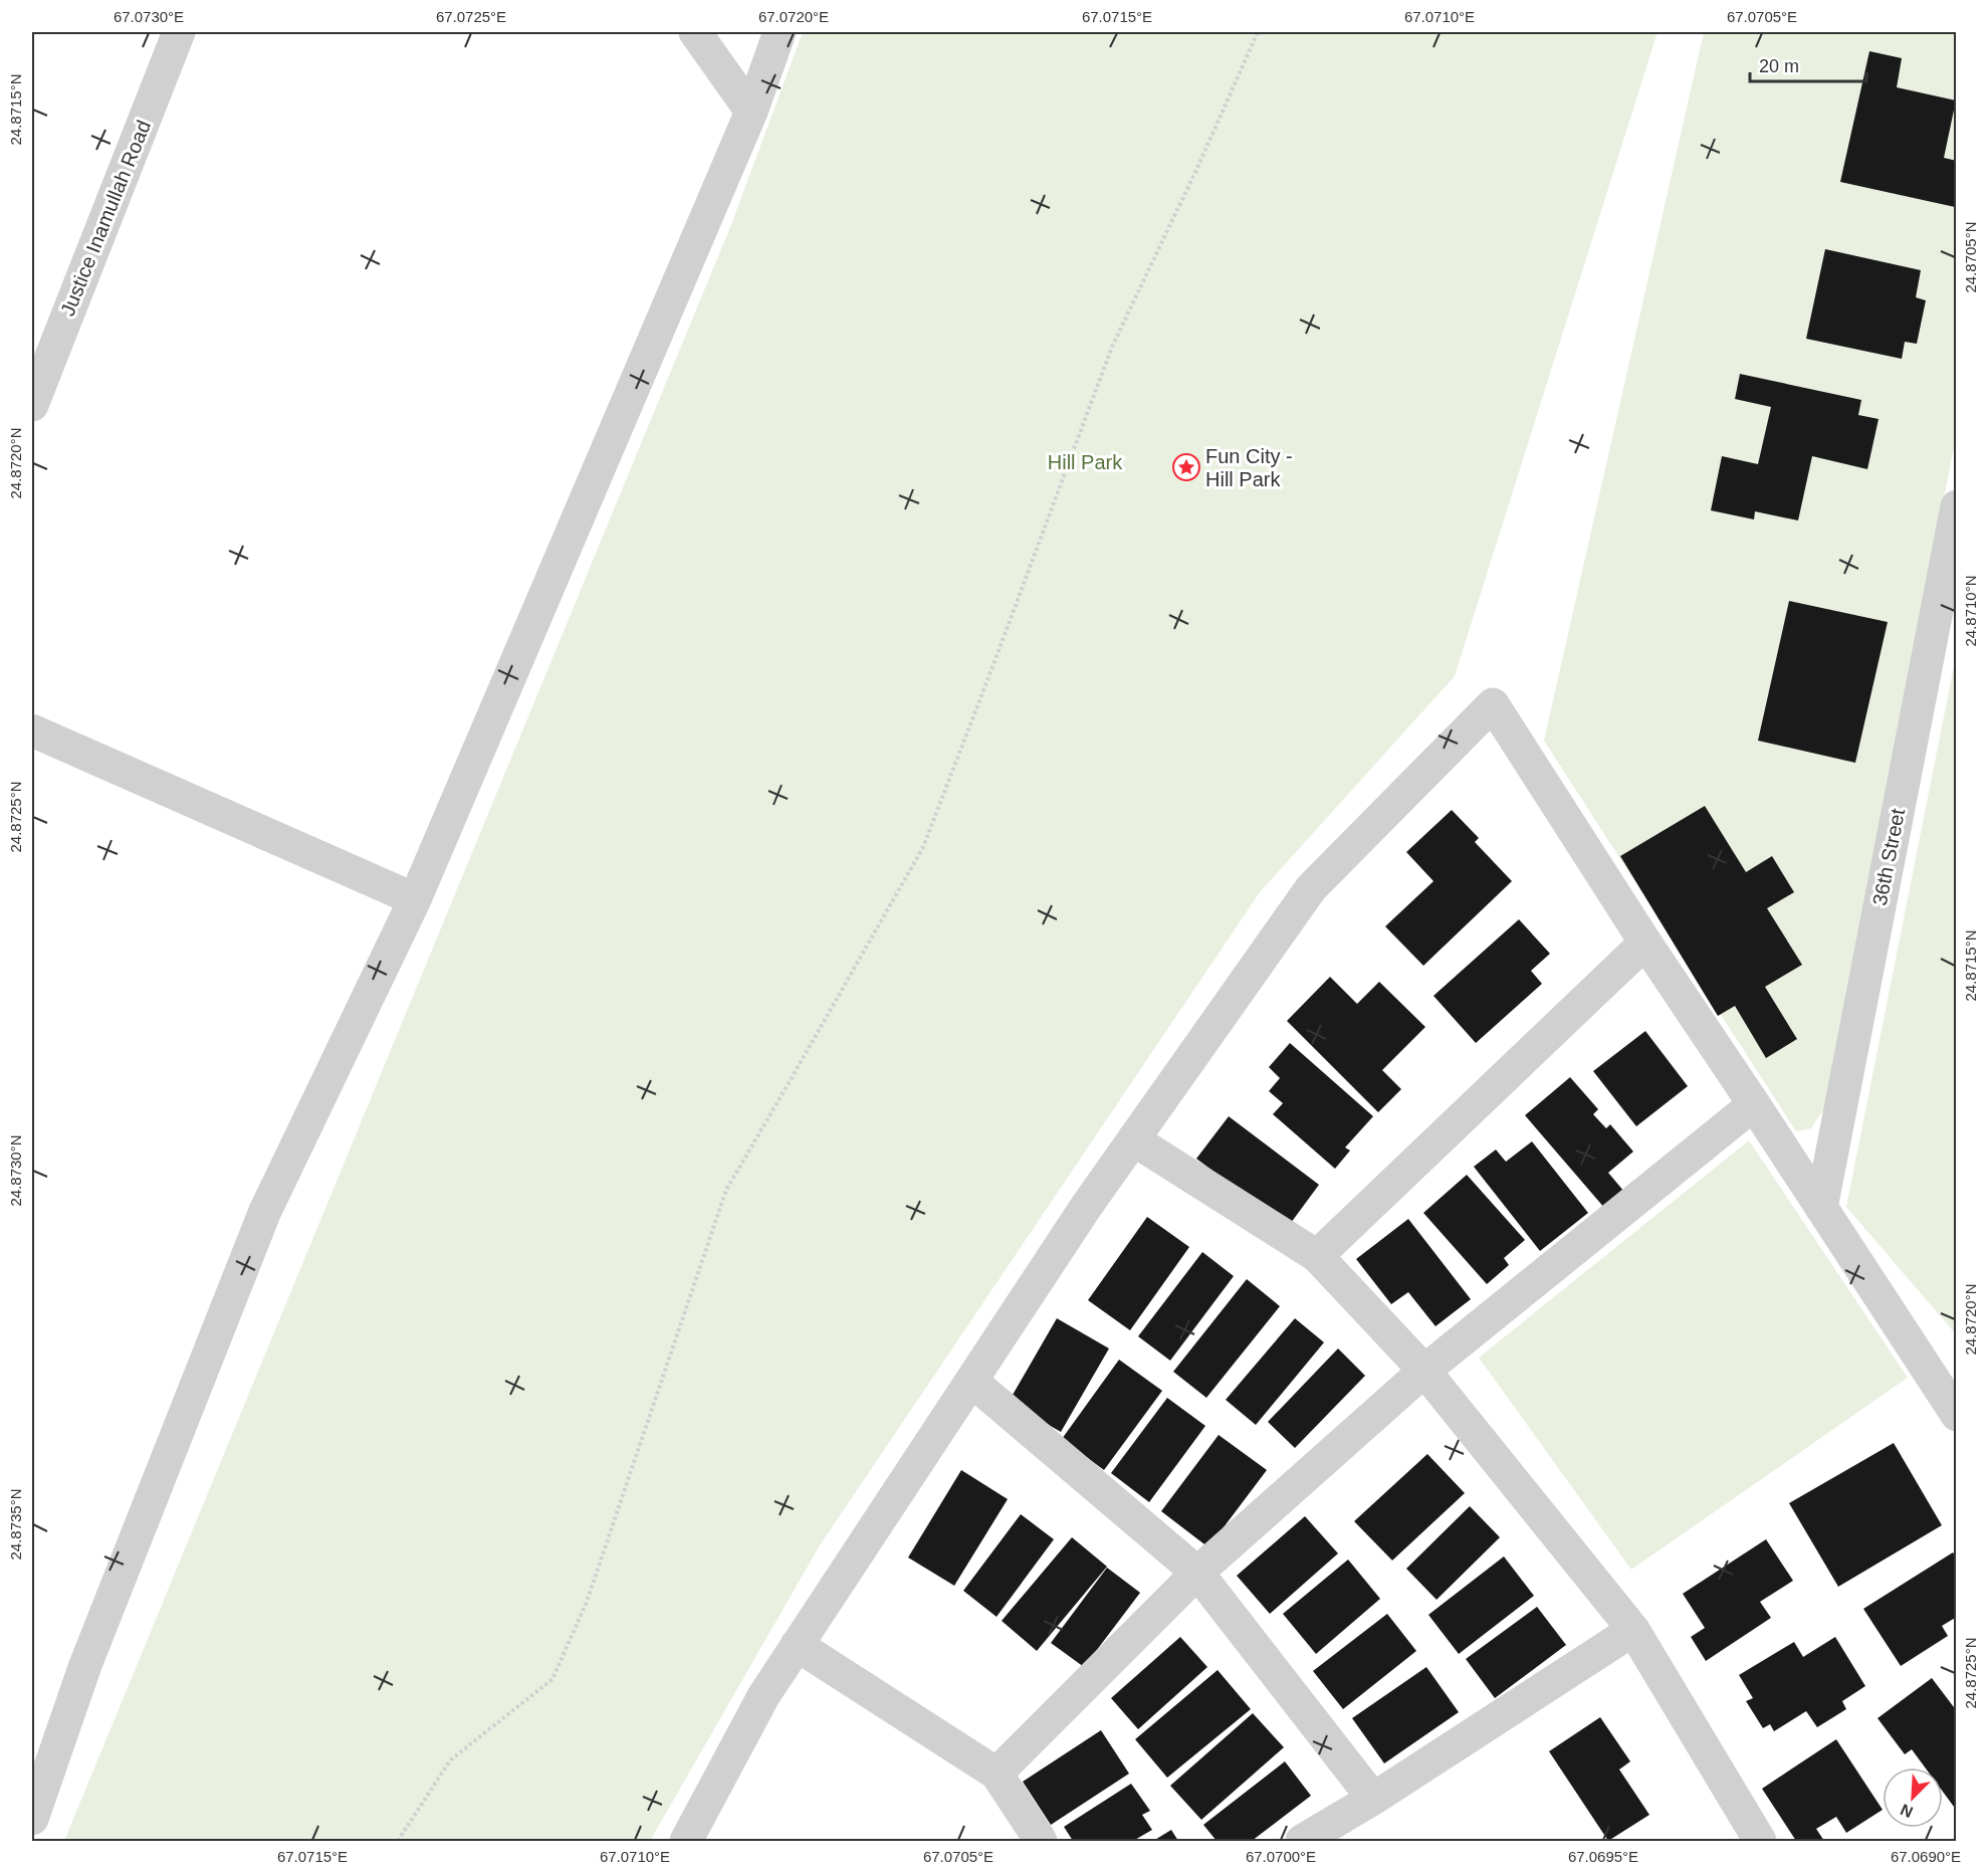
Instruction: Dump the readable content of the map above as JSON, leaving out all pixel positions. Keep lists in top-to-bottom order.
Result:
{
  "streets": {
    "street": ["Justice Inamullah Road", "36th Street"]
  },
  "parks": ["Hill Park"],
  "places": {
    "place": ["Fun City - Hill Park"]
  },
  "scale_bar": "20 m",
  "north": "bottom left",
  "coordinates": [
    "67.0730°E",
    "67.0725°E",
    "67.0720°E",
    "67.0715°E",
    "67.0710°E",
    "67.0705°E",
    "24.8715°N",
    "24.8705°N",
    "24.8720°N",
    "24.8710°N",
    "24.8725°N",
    "24.8730°N",
    "24.8735°N",
    "67.0700°E",
    "67.0695°E",
    "67.0690°E"
  ]
}
